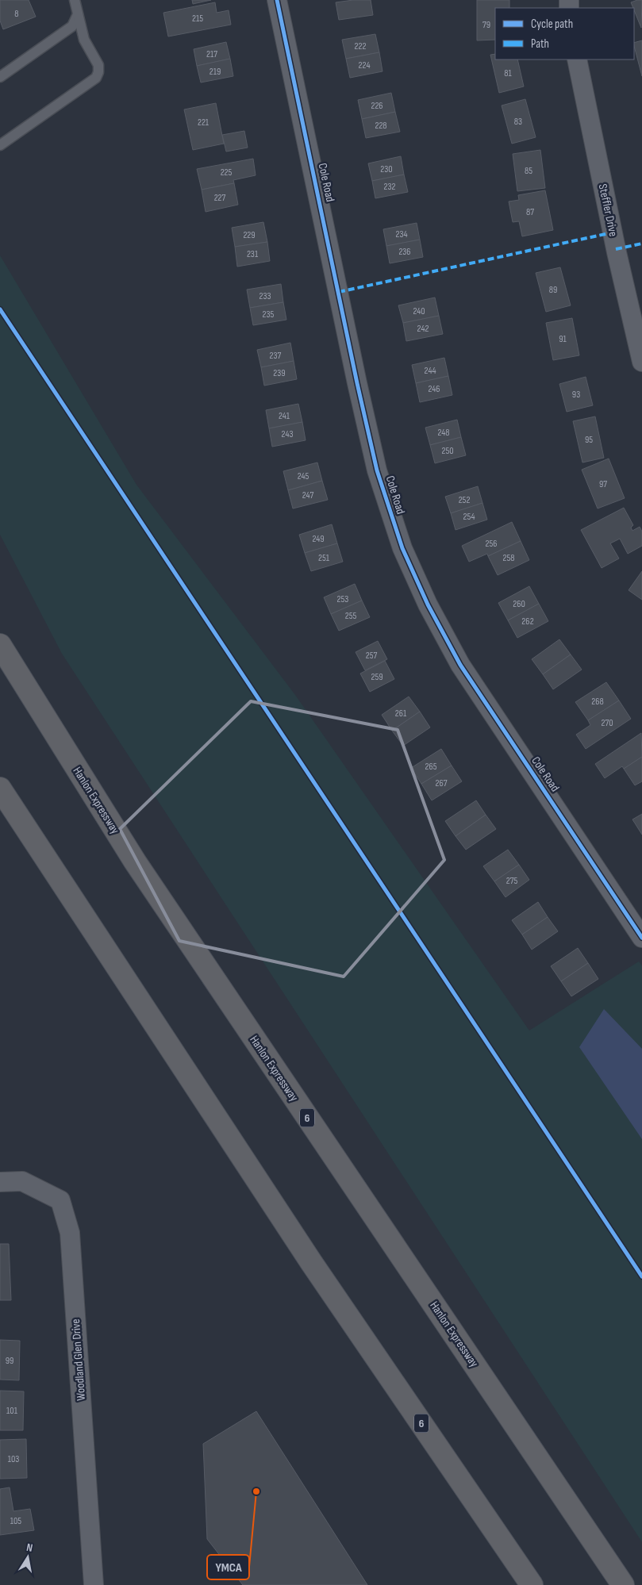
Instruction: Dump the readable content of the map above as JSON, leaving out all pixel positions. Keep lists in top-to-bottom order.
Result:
{
  "streets": {
    "highway": ["Hanlon Expressway", "6"],
    "street": ["Cole Road", "Steffler Drive", "Woodland Glen Drive"]
  },
  "places": ["YMCA"],
  "house_numbers": [
    "8",
    "215",
    "79",
    "222",
    "217",
    "224",
    "219",
    "81",
    "226",
    "83",
    "221",
    "228",
    "230",
    "85",
    "225",
    "232",
    "227",
    "87",
    "234",
    "229",
    "236",
    "231",
    "89",
    "233",
    "240",
    "235",
    "242",
    "91",
    "237",
    "244",
    "239",
    "246",
    "93",
    "241",
    "248",
    "243",
    "95",
    "250",
    "245",
    "97",
    "247",
    "252",
    "254",
    "249",
    "256",
    "251",
    "258",
    "253",
    "260",
    "255",
    "262",
    "257",
    "259",
    "268",
    "261",
    "270",
    "265",
    "267",
    "275",
    "99",
    "101",
    "103",
    "105"
  ],
  "legend": ["Cycle path", "Path"],
  "north": "top"
}
